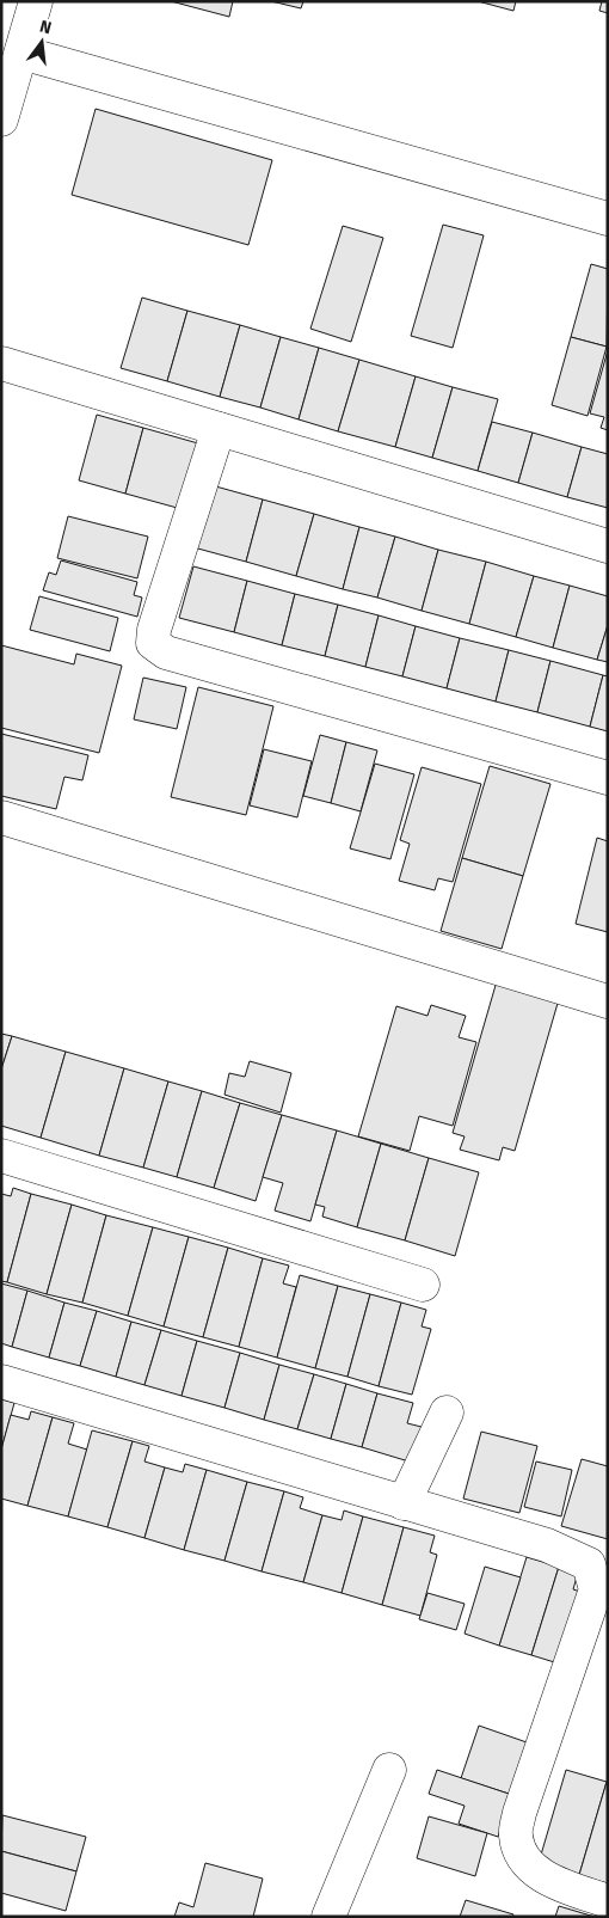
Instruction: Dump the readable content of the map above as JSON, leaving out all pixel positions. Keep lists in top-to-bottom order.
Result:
{
  "north": "top"
}
